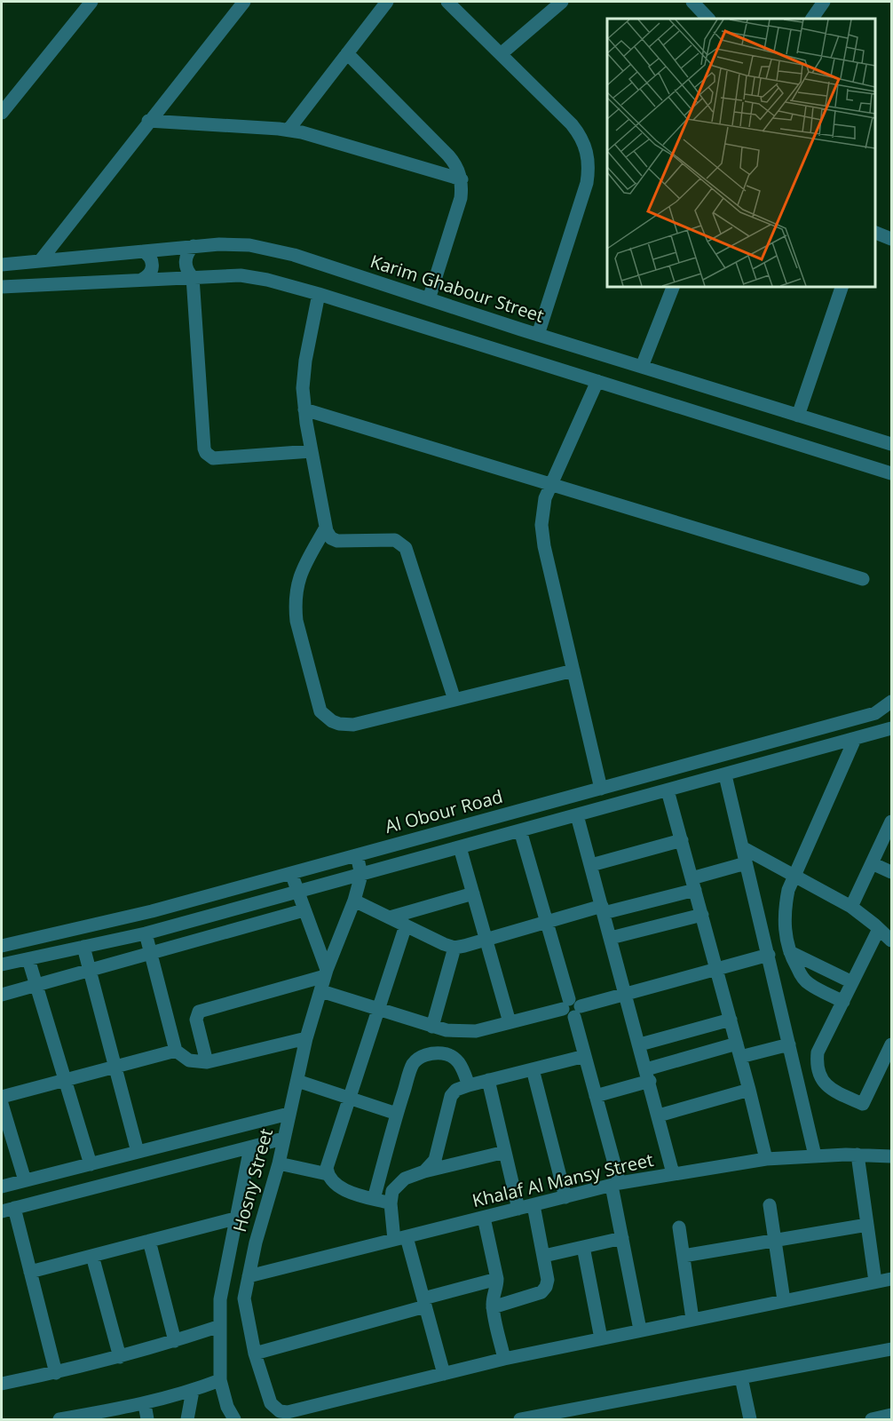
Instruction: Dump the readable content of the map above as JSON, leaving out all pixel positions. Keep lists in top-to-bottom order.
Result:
{
  "streets": {
    "street": [
      "Karim Ghabour Street",
      "Al Obour Road",
      "Hosny Street",
      "Khalaf Al Mansy Street"
    ]
  },
  "crossings": [
    ["Hosny Street", "Khalaf Al Mansy Street"]
  ]
}
